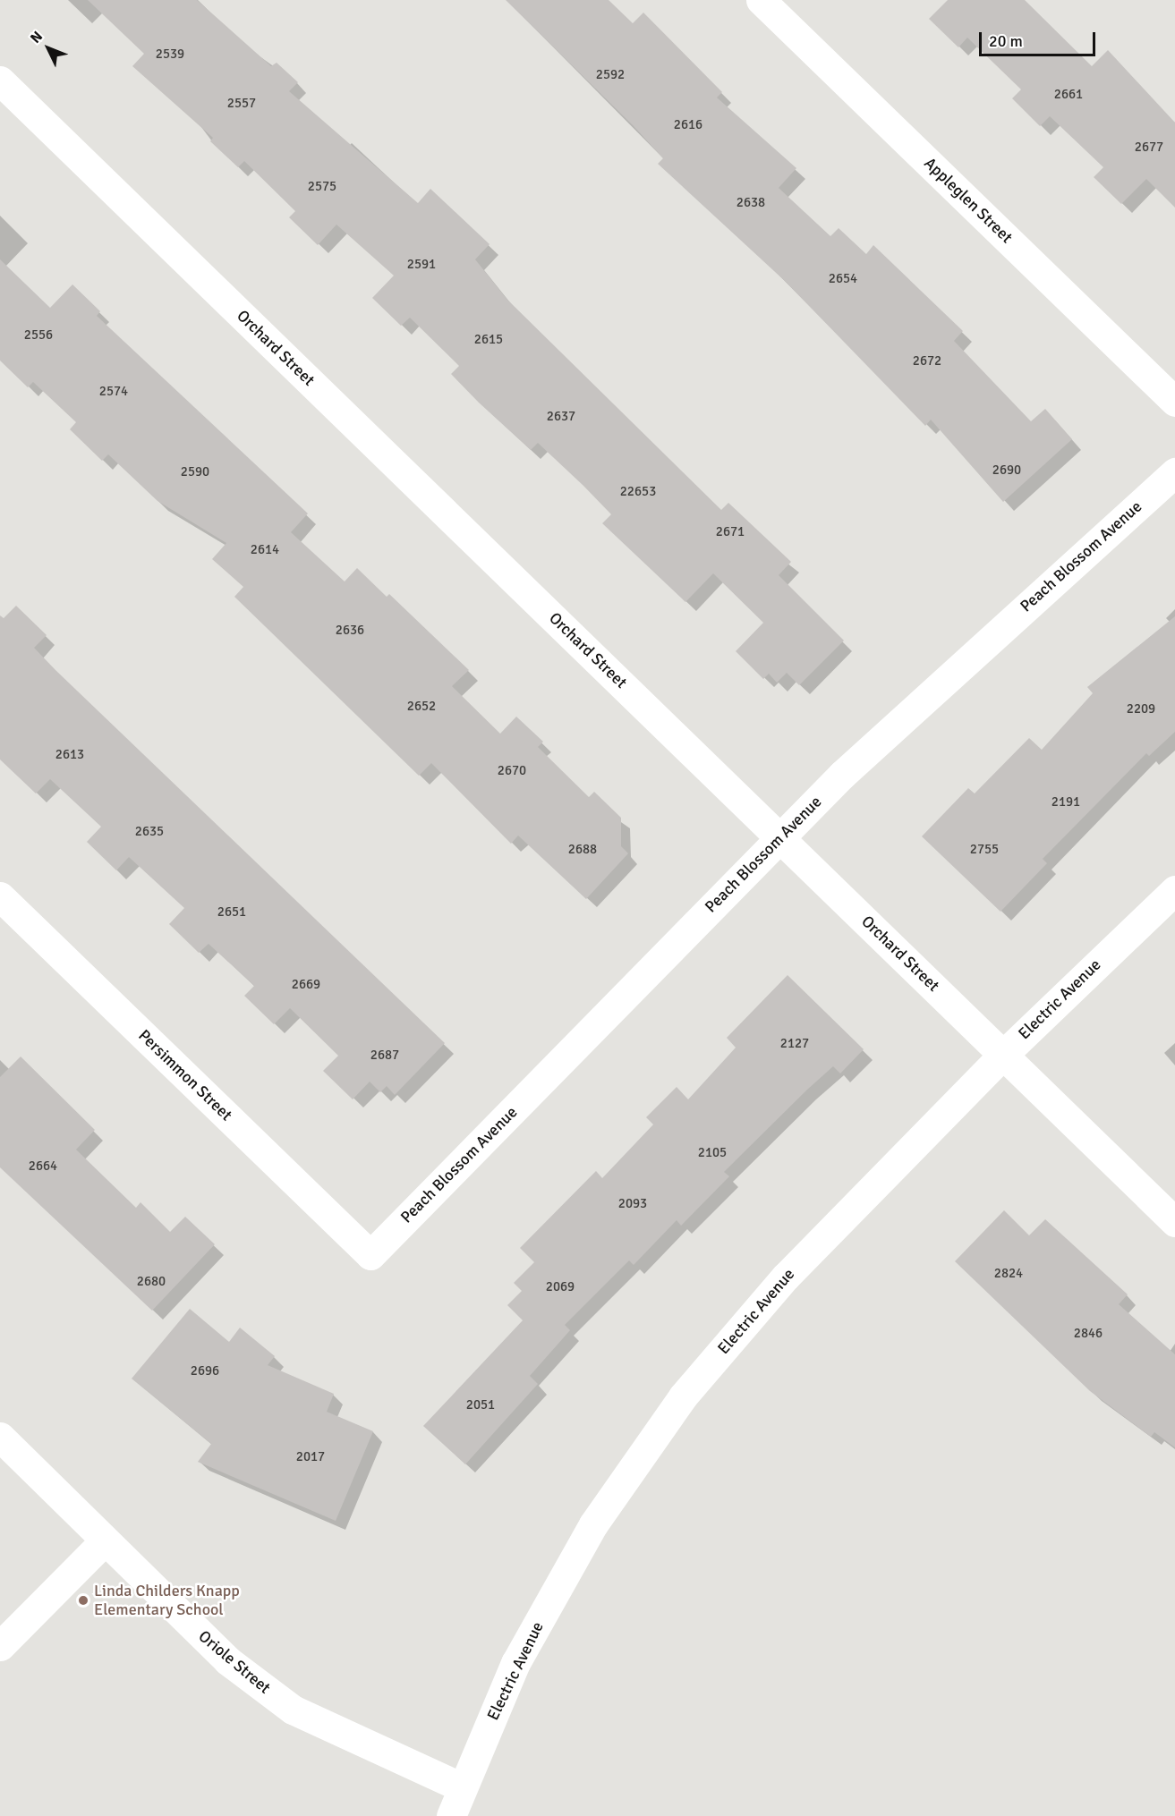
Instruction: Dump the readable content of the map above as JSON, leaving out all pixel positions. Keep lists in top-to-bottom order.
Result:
{
  "streets": {
    "street": [
      "Appleglen Street",
      "Orchard Street",
      "Peach Blossom Avenue",
      "Electric Avenue",
      "Persimmon Street",
      "Oriole Street"
    ]
  },
  "crossings": [
    ["Orchard Street", "Peach Blossom Avenue"],
    ["Orchard Street", "Electric Avenue"],
    ["Peach Blossom Avenue", "Persimmon Street"],
    ["Electric Avenue", "Oriole Street"]
  ],
  "places": ["Linda Childers Knapp Elementary School"],
  "house_numbers": [
    "2539",
    "2592",
    "2661",
    "2557",
    "2616",
    "2677",
    "2575",
    "2638",
    "2591",
    "2654",
    "2556",
    "2615",
    "2672",
    "2574",
    "2637",
    "2690",
    "2590",
    "22653",
    "2671",
    "2614",
    "2636",
    "2652",
    "2209",
    "2613",
    "2670",
    "2191",
    "2635",
    "2688",
    "2755",
    "2651",
    "2669",
    "2127",
    "2687",
    "2105",
    "2664",
    "2093",
    "2824",
    "2680",
    "2069",
    "2846",
    "2696",
    "2051",
    "2017"
  ],
  "scale_bar": "20 m",
  "north": "top left"
}
